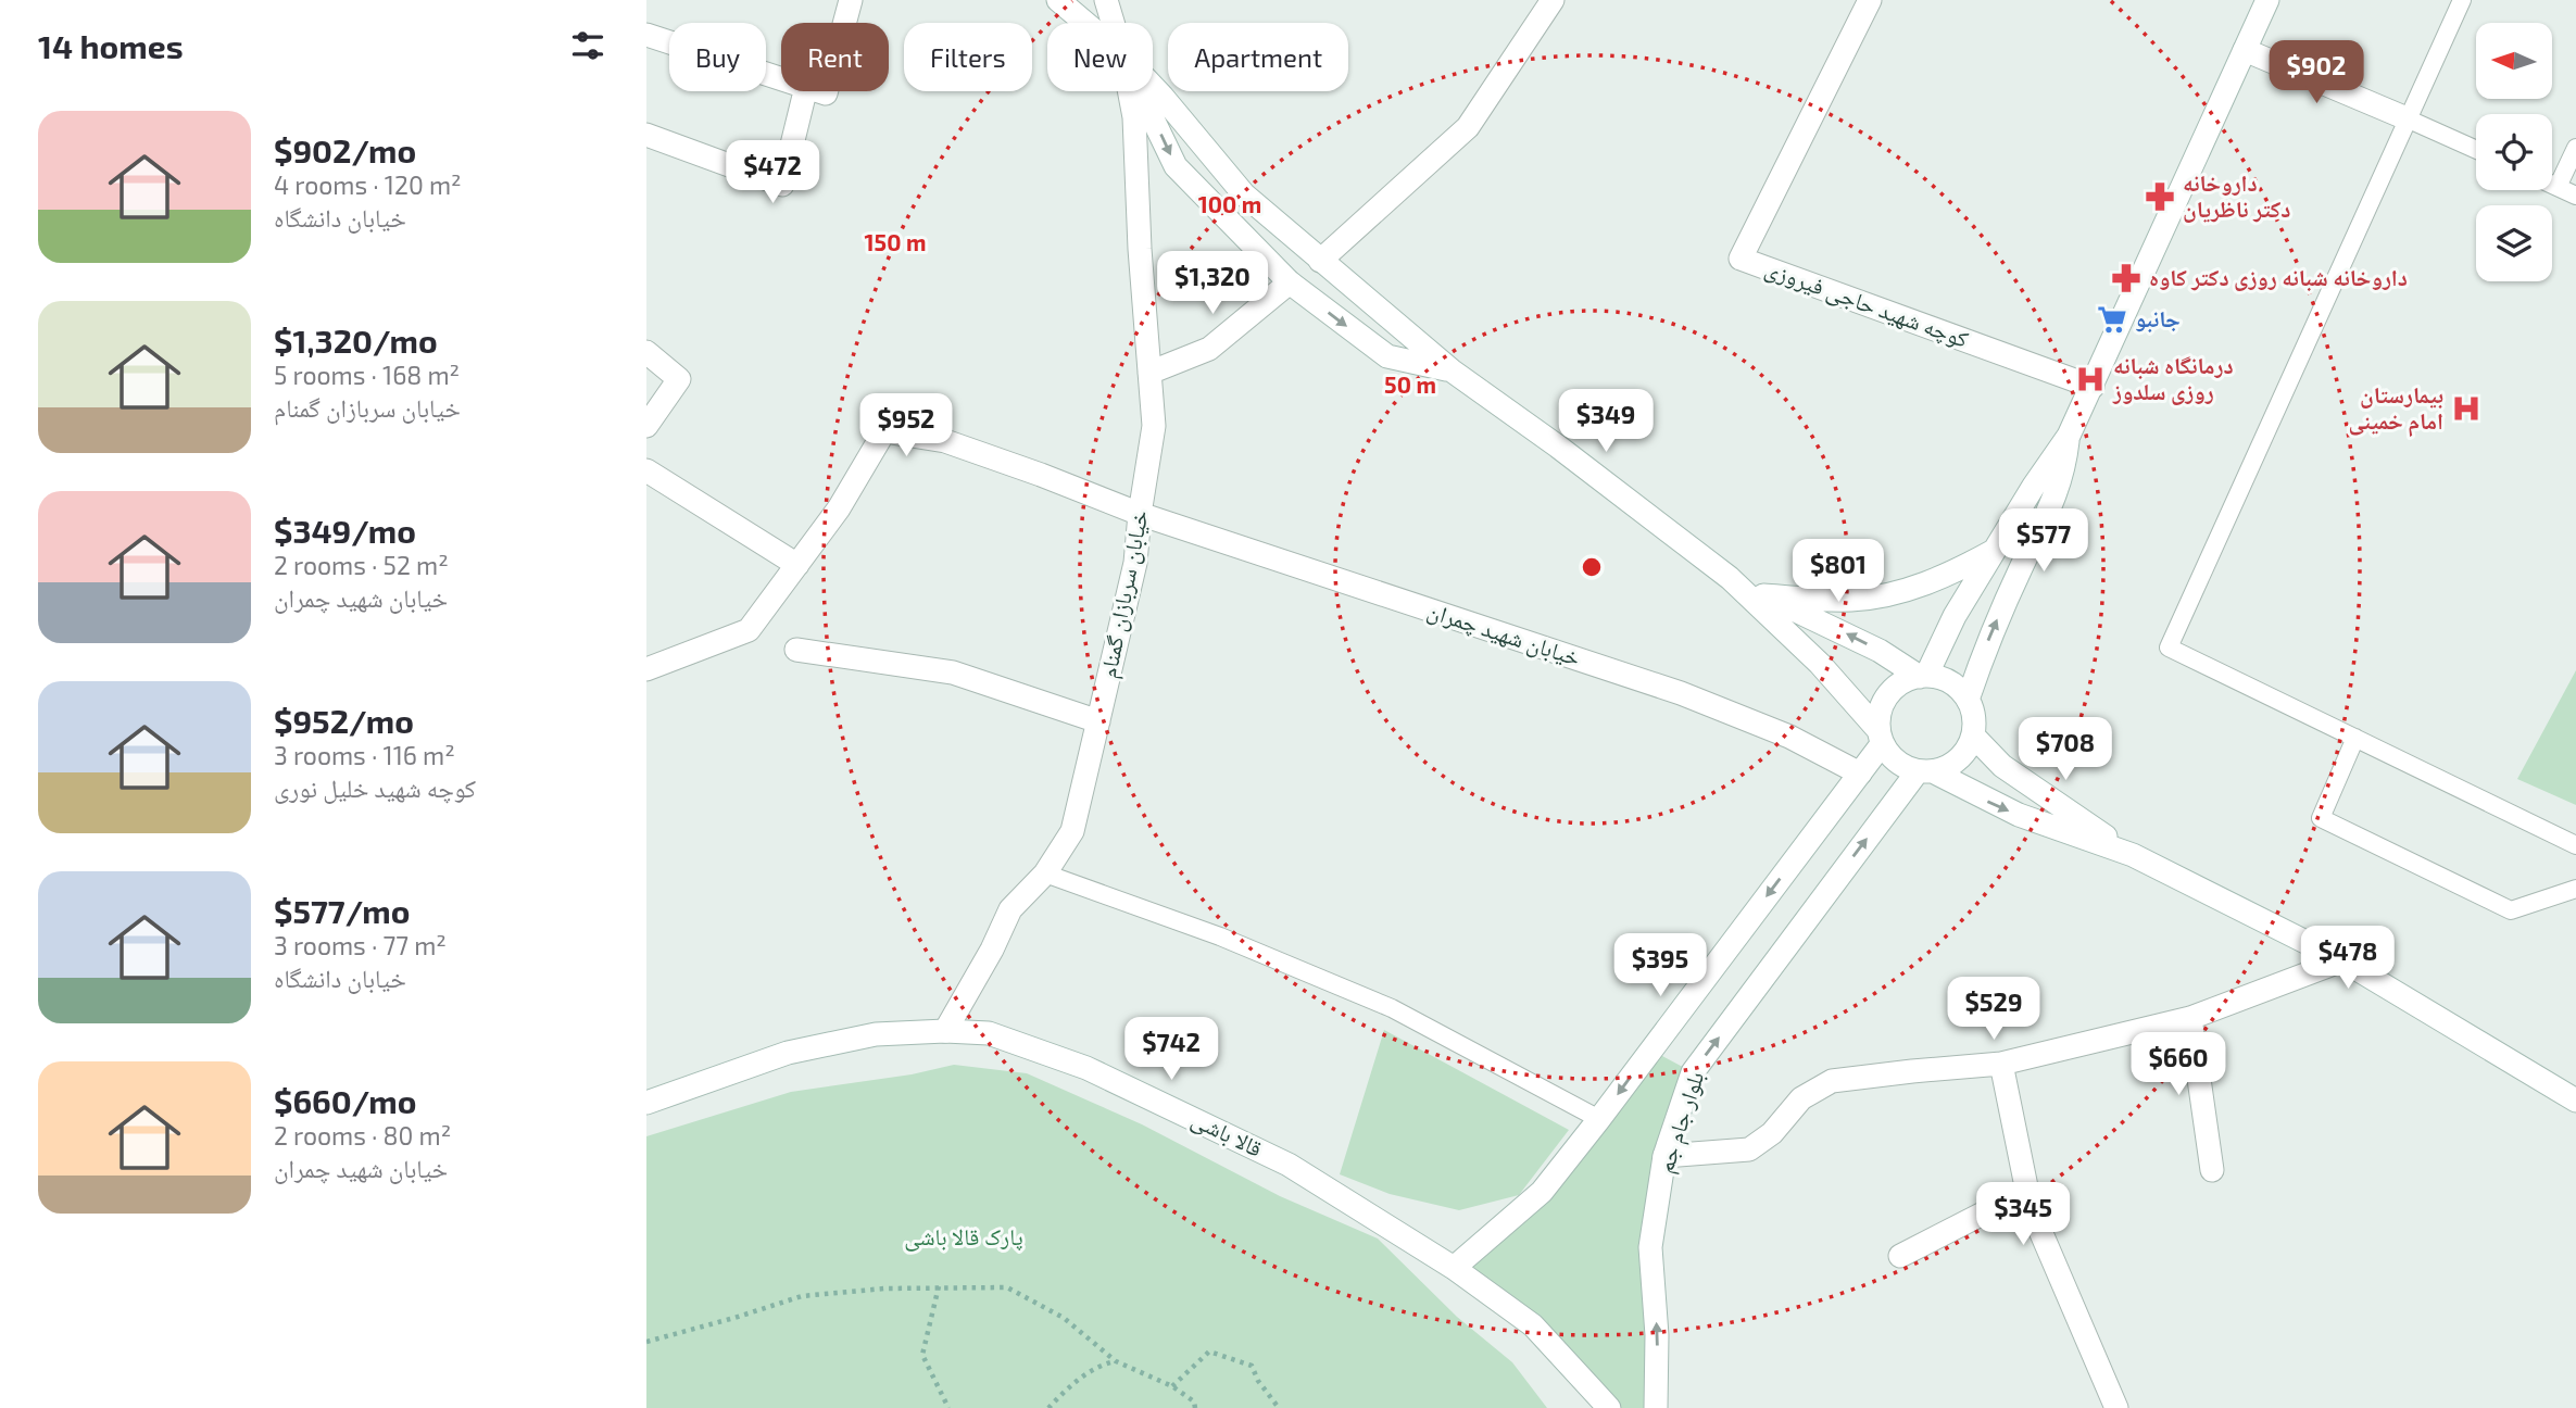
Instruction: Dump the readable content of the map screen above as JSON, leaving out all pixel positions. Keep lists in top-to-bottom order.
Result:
{
  "streets": {
    "street": [
      "کوچه شهید حاجی فیروزی",
      "خیابان سربازان گمنام",
      "خیابان شهید چمران",
      "بلوار جام جم",
      "قالا باشی"
    ]
  },
  "crossings": [
    ["خیابان سربازان گمنام", "خیابان شهید چمران"],
    ["خیابان سربازان گمنام", "قالا باشی"]
  ],
  "parks": ["پارک قالا باشی"],
  "places": {
    "pharmacy": ["داروخانه دکتر ناظریان", "داروخانه شبانه روزی دکتر کاوه"],
    "supermarket": ["جانبو"],
    "hospital": ["درمانگاه شبانه روزی سلدوز", "بیمارستان امام خمینی"]
  },
  "north": "left",
  "page": {
    "heading": "14 homes",
    "chip": [
      "Buy",
      "Rent",
      "Filters",
      "New",
      "Apartment"
    ],
    "price": [
      "$902",
      "$472",
      "$1,320",
      "$349",
      "$952",
      "$577",
      "$801",
      "$708",
      "$478",
      "$395",
      "$529",
      "$742",
      "$660",
      "$345"
    ],
    "list": [
      {
        "name": "$902/mo",
        "note": "4 rooms · 120 m² · خیابان دانشگاه"
      },
      {
        "name": "$1,320/mo",
        "note": "5 rooms · 168 m² · خیابان سربازان گمنام"
      },
      {
        "name": "$349/mo",
        "note": "2 rooms · 52 m² · خیابان شهید چمران"
      },
      {
        "name": "$952/mo",
        "note": "3 rooms · 116 m² · کوچه شهید خلیل نوری"
      },
      {
        "name": "$577/mo",
        "note": "3 rooms · 77 m² · خیابان دانشگاه"
      },
      {
        "name": "$660/mo",
        "note": "2 rooms · 80 m² · خیابان شهید چمران"
      }
    ]
  },
  "rings": ["100 m", "150 m", "50 m"]
}
